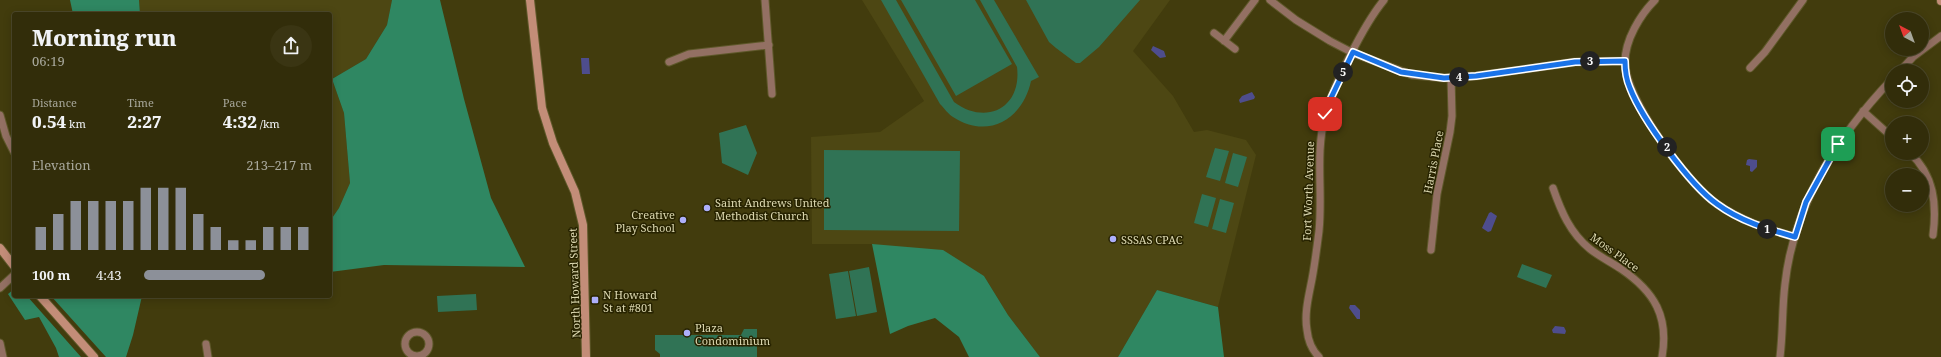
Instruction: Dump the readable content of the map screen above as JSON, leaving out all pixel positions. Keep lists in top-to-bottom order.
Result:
{
  "streets": {
    "street": [
      "Harris Place",
      "Fort Worth Avenue",
      "Moss Place",
      "North Howard Street"
    ]
  },
  "places": {
    "other": [
      "Saint Andrews United Methodist Church",
      "Creative Play School",
      "SSSAS CPAC",
      "Plaza Condominium"
    ],
    "transit": ["N Howard St at #801"]
  },
  "north": "top left",
  "page": {
    "map_buttons": ["+", "−"],
    "heading": ["Morning run", "06:19"],
    "pins": [
      "3",
      "5",
      "4",
      "2",
      "1"
    ],
    "stats": [
      ["Distance", "0.54 km"],
      ["Time", "2:27"],
      ["Pace", "4:32 /km"]
    ],
    "chart": ["Elevation", "213–217 m"],
    "list": [
      {
        "name": "100 m",
        "note": "4:43"
      }
    ]
  }
}
